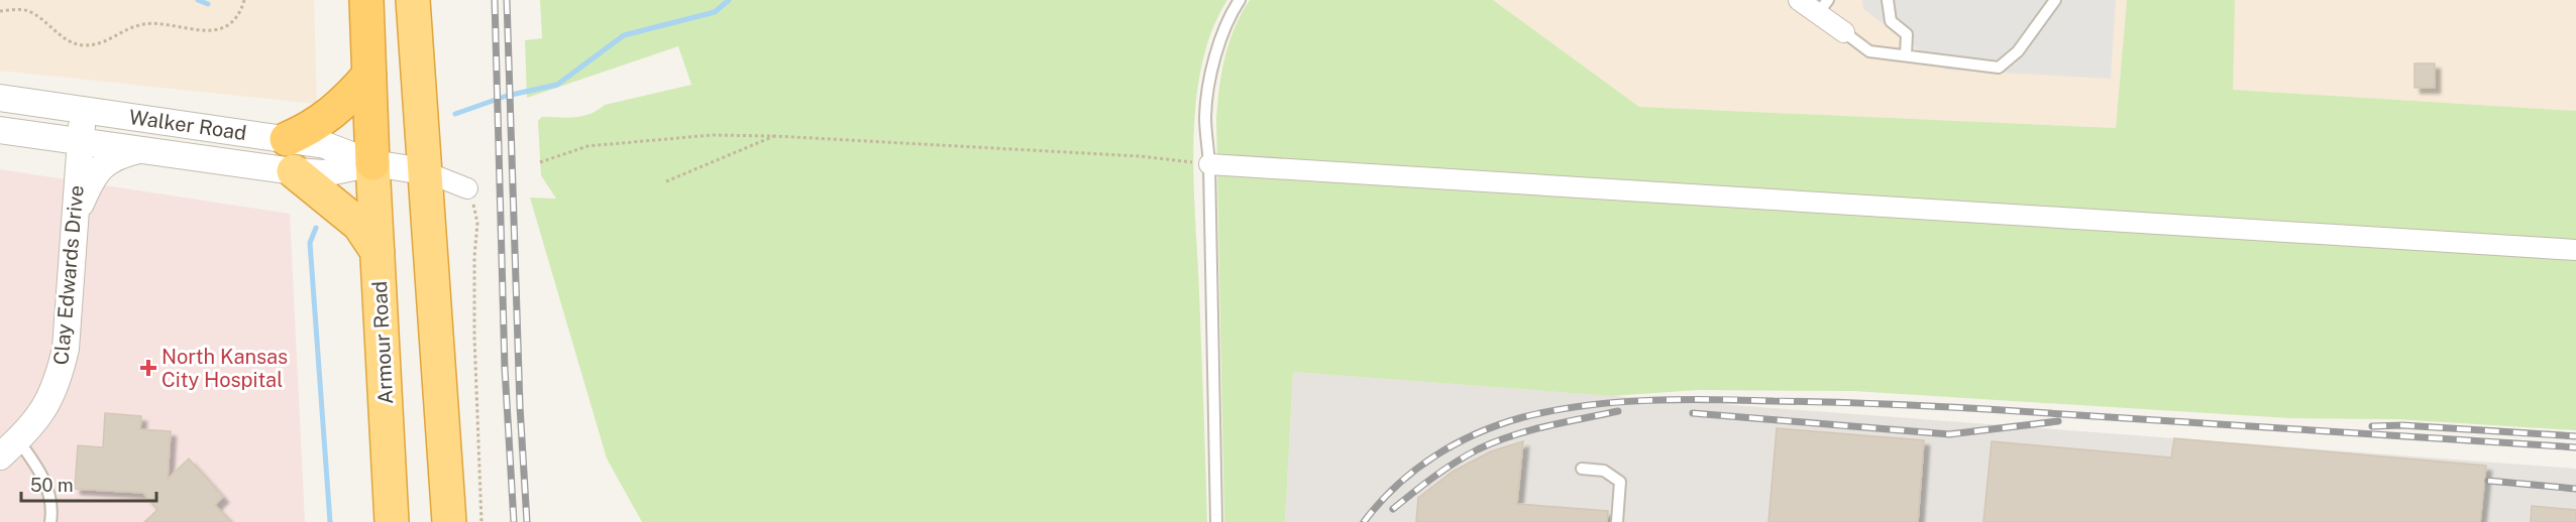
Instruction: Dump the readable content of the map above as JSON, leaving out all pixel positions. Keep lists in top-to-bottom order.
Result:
{
  "streets": {
    "highway": ["Armour Road"],
    "street": ["Walker Road", "Clay Edwards Drive"]
  },
  "crossings": [
    ["Walker Road", "Clay Edwards Drive"],
    ["Walker Road", "Armour Road"]
  ],
  "places": {
    "health": ["North Kansas City Hospital"]
  },
  "scale_bar": "50 m"
}
